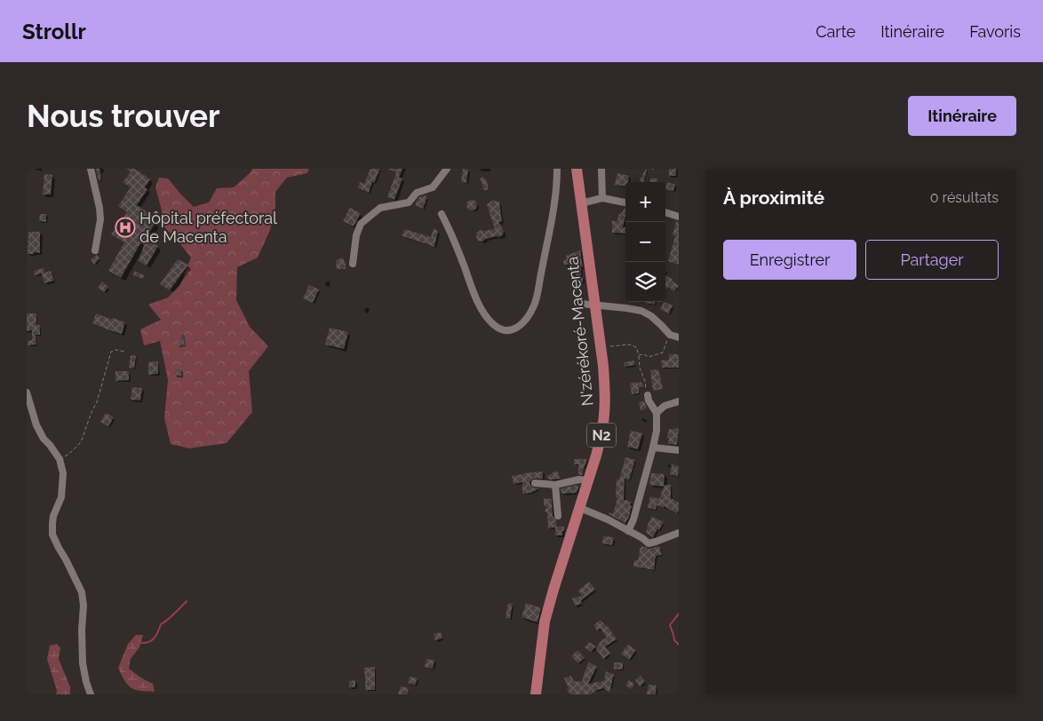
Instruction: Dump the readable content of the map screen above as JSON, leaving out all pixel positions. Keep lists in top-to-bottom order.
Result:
{
  "streets": {
    "highway": ["N'zérékoré-Macenta", "N2"]
  },
  "places": {
    "hospital": ["Hôpital préfectoral de Macenta"]
  },
  "page": {
    "header": "Strollr",
    "nav": ["Carte", "Itinéraire", "Favoris"],
    "buttons": [
      "Itinéraire",
      ["Enregistrer", "Partager"]
    ],
    "title": "Nous trouver",
    "heading": ["À proximité", "0 résultats"],
    "map_buttons": ["+", "−"]
  }
}
